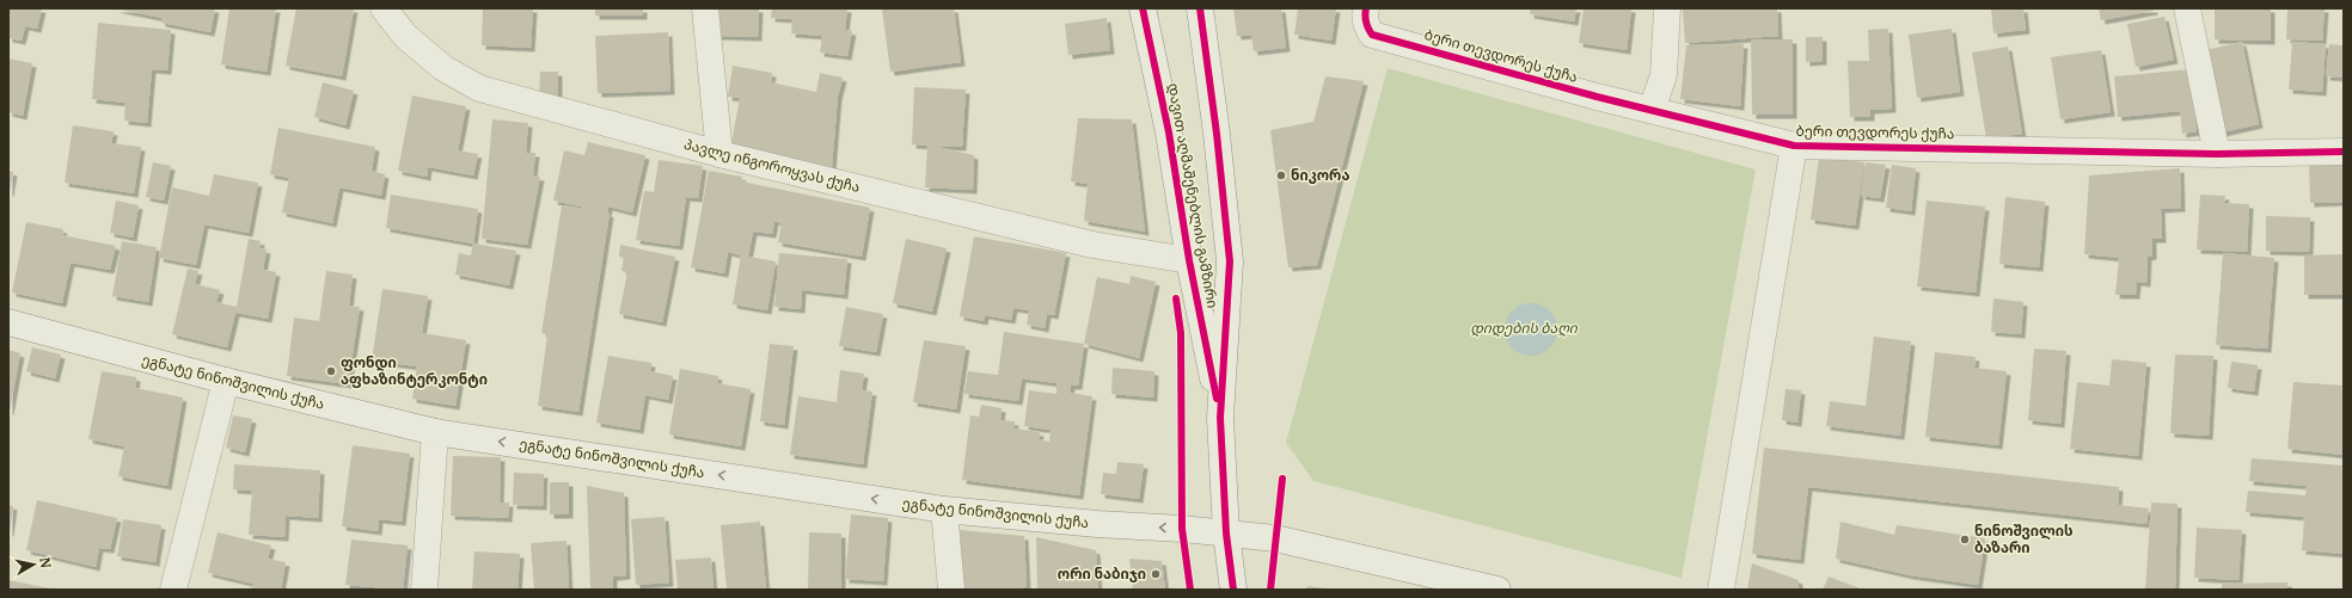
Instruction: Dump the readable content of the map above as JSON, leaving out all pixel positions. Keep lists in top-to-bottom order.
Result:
{
  "streets": {
    "street": [
      "ბერი თევდორეს ქუჩა",
      "პავლე ინგოროყვას ქუჩა",
      "დავით აღმაშენებლის გამზირი",
      "ეგნატე ნინოშვილის ქუჩა"
    ]
  },
  "crossings": [
    ["პავლე ინგოროყვას ქუჩა", "დავით აღმაშენებლის გამზირი"],
    ["დავით აღმაშენებლის გამზირი", "ეგნატე ნინოშვილის ქუჩა"]
  ],
  "one_way": ["ეგნატე ნინოშვილის ქუჩა"],
  "parks": ["დიდების ბაღი"],
  "places": [
    "ნიკორა",
    "ფონდი აფხაზინტერკონტი",
    "ნინოშვილის ბაზარი",
    "ორი ნაბიჯი"
  ],
  "north": "right"
}
